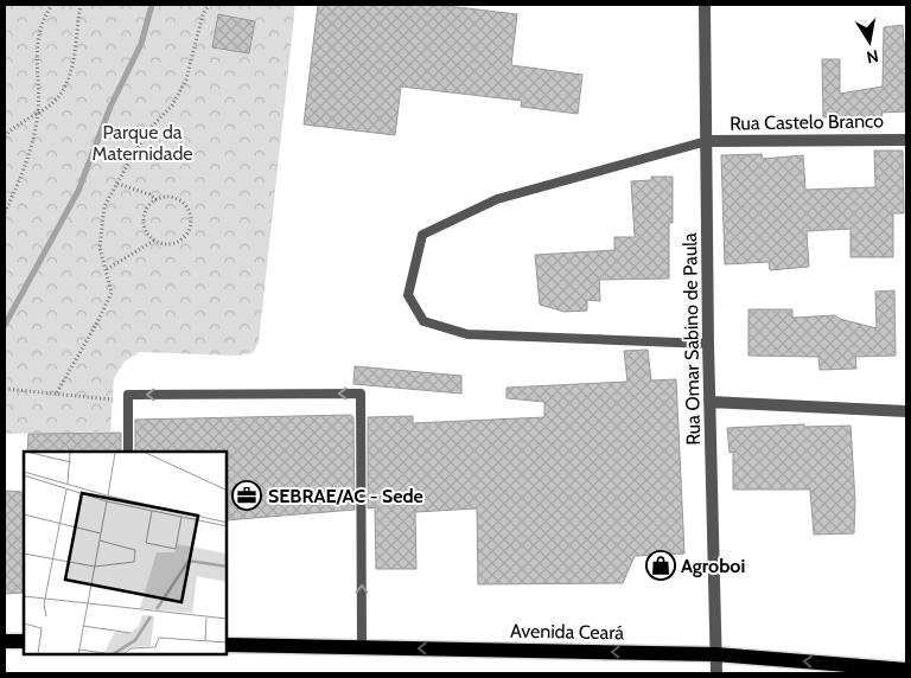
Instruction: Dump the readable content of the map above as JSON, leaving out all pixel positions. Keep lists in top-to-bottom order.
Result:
{
  "streets": {
    "main road": ["Avenida Ceará"],
    "street": ["Rua Castelo Branco", "Rua Omar Sabino de Paula"]
  },
  "crossings": [
    ["Rua Castelo Branco", "Rua Omar Sabino de Paula"],
    ["Rua Omar Sabino de Paula", "Avenida Ceará"]
  ],
  "one_way": ["Avenida Ceará"],
  "parks": ["Parque da Maternidade"],
  "places": {
    "office": ["SEBRAE/AC - Sede"],
    "shop": ["Agroboi"]
  },
  "north": "bottom"
}
